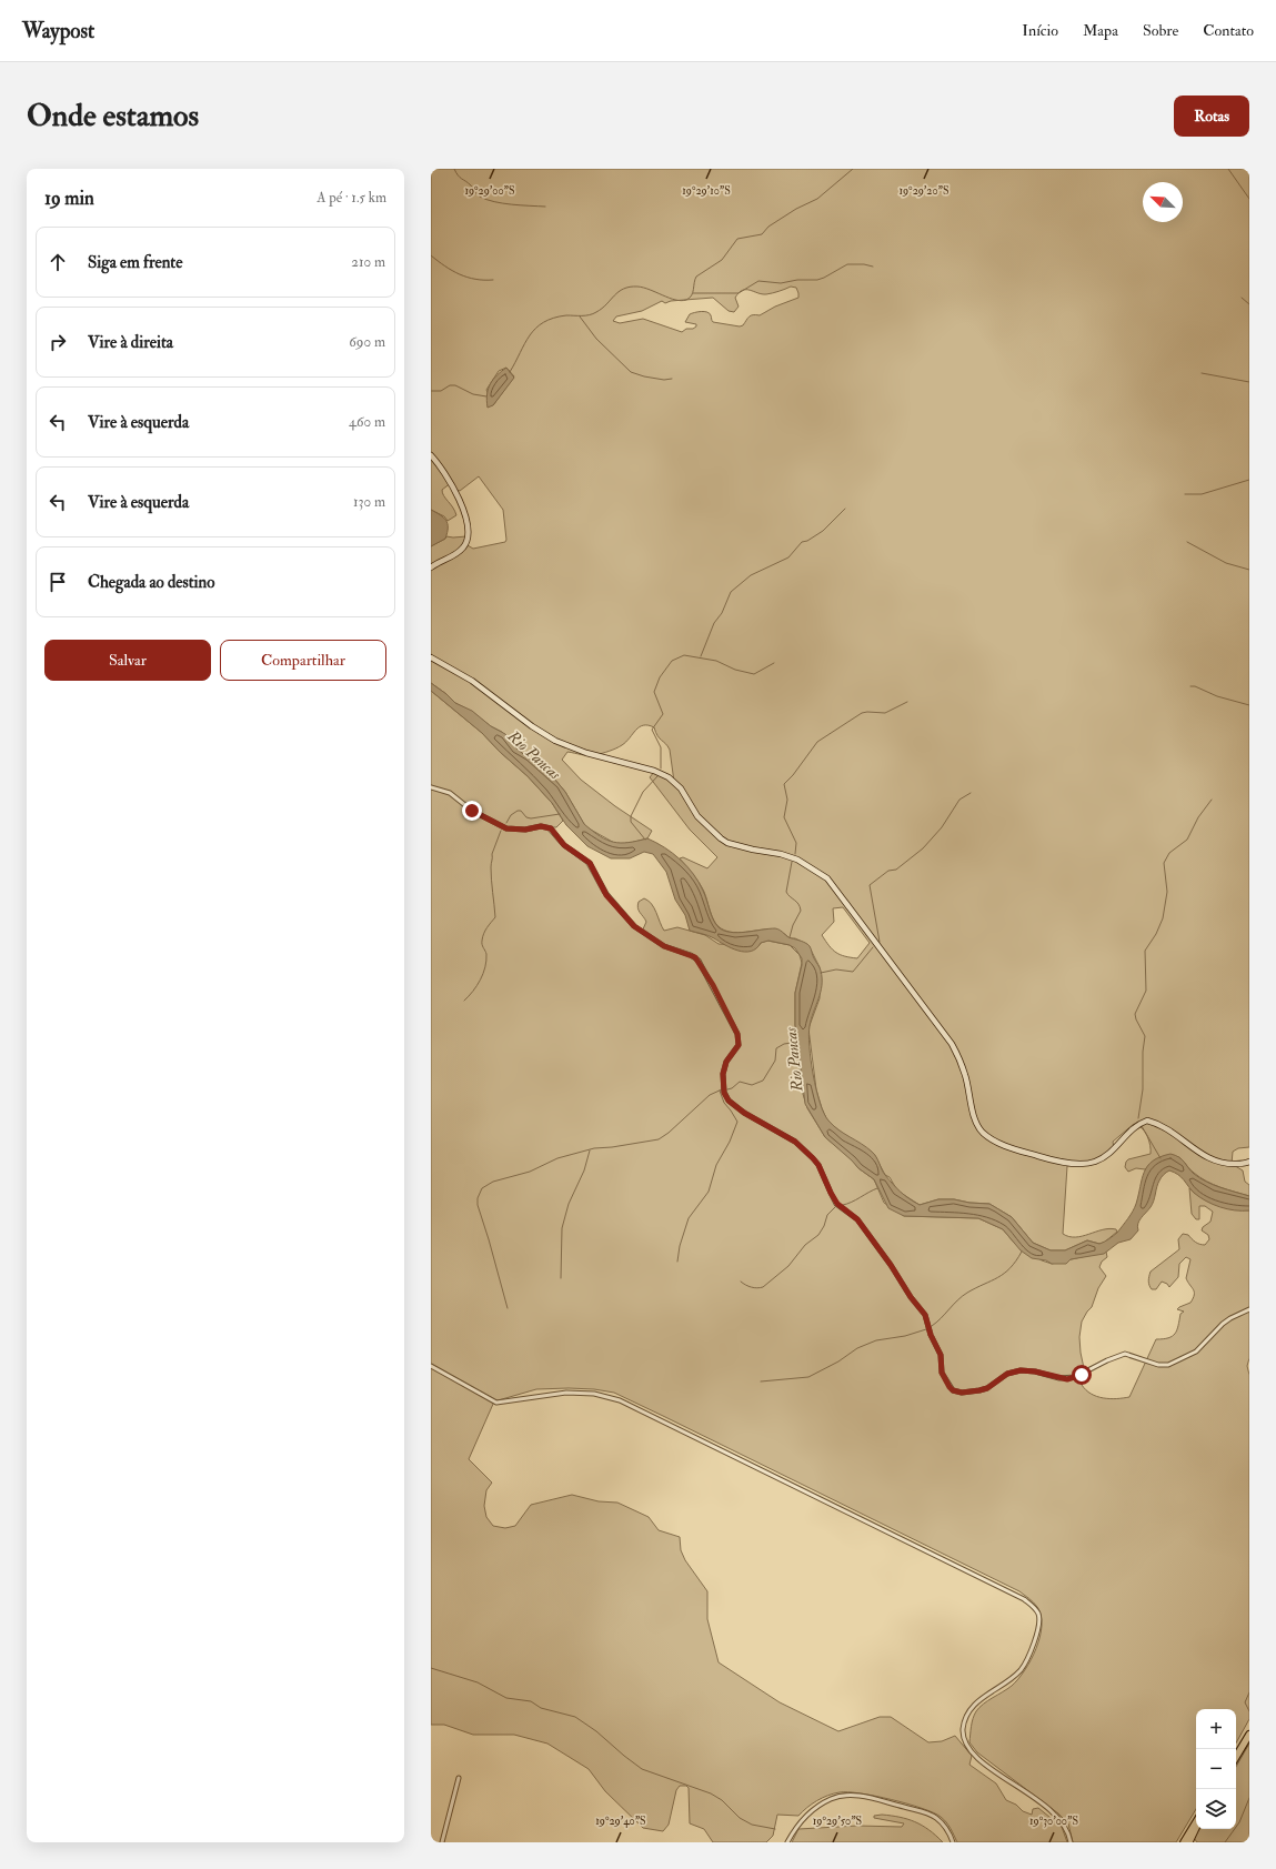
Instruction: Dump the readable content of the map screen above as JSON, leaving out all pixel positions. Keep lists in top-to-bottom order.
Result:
{
  "water": ["Rio Pancas"],
  "north": "top left",
  "page": {
    "header": "Waypost",
    "nav": [
      "Início",
      "Mapa",
      "Sobre",
      "Contato"
    ],
    "buttons": [
      "Rotas",
      ["Salvar", "Compartilhar"]
    ],
    "title": "Onde estamos",
    "heading": ["19 min", "A pé · 1.5 km"],
    "list": [
      ["Siga em frente", "210 m"],
      ["Vire à direita", "690 m"],
      ["Vire à esquerda", "460 m"],
      ["Vire à esquerda", "130 m"],
      "Chegada ao destino"
    ],
    "map_buttons": ["+", "−"]
  },
  "coordinates": [
    "19°29'00\"S",
    "19°29'10\"S",
    "19°29'20\"S",
    "19°29'40\"S",
    "19°29'50\"S",
    "19°30'00\"S"
  ]
}
